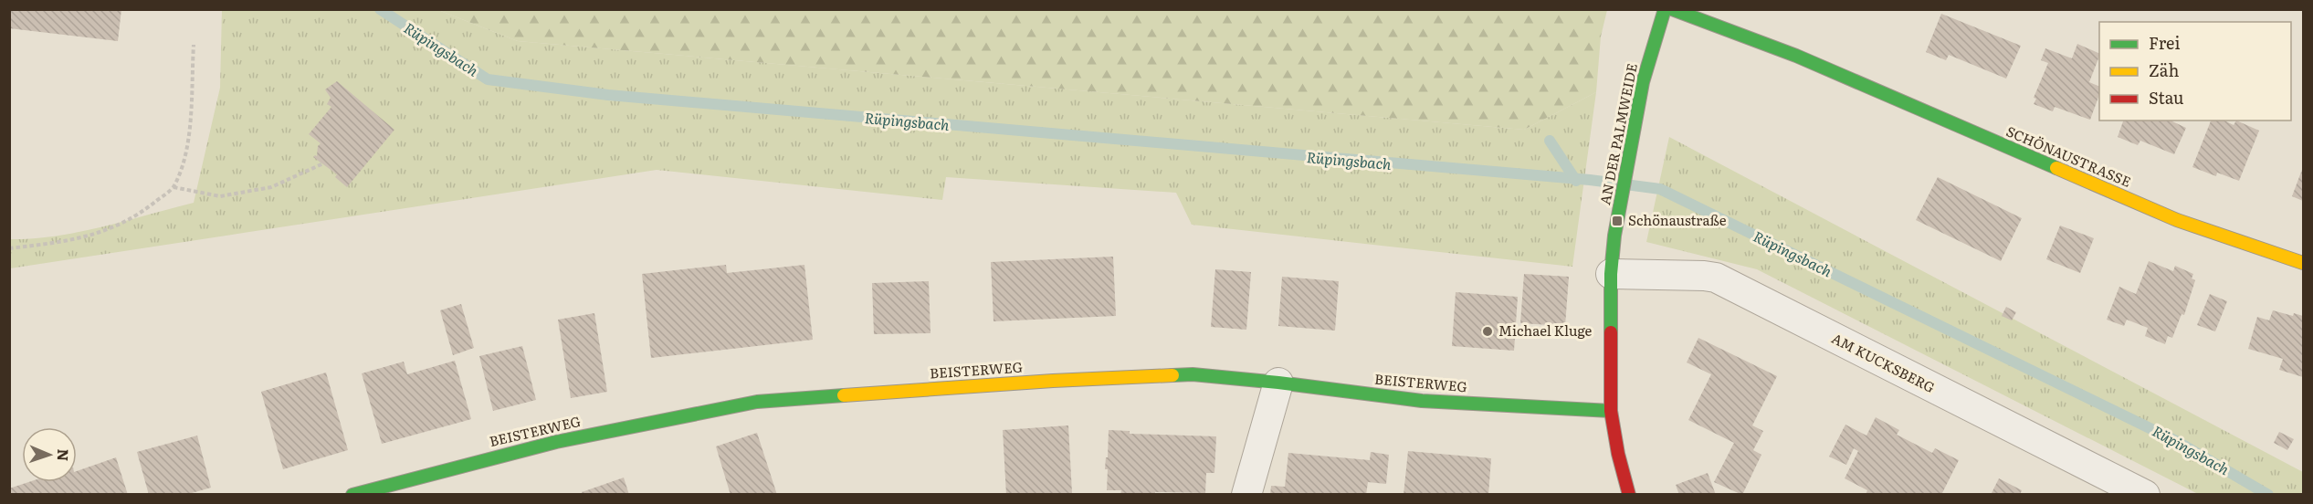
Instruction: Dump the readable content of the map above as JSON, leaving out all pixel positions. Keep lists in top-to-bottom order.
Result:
{
  "streets": {
    "street": [
      "AN DER PALMWEIDE",
      "SCHÖNAUSTRASSE",
      "AM KUCKSBERG",
      "BEISTERWEG"
    ]
  },
  "crossings": [
    ["AN DER PALMWEIDE", "AM KUCKSBERG"],
    ["AN DER PALMWEIDE", "BEISTERWEG"]
  ],
  "water": ["Rüpingsbach"],
  "places": {
    "transit": ["Schönaustraße"],
    "other": ["Michael Kluge"]
  },
  "legend": ["Frei", "Zäh", "Stau"],
  "north": "right"
}
